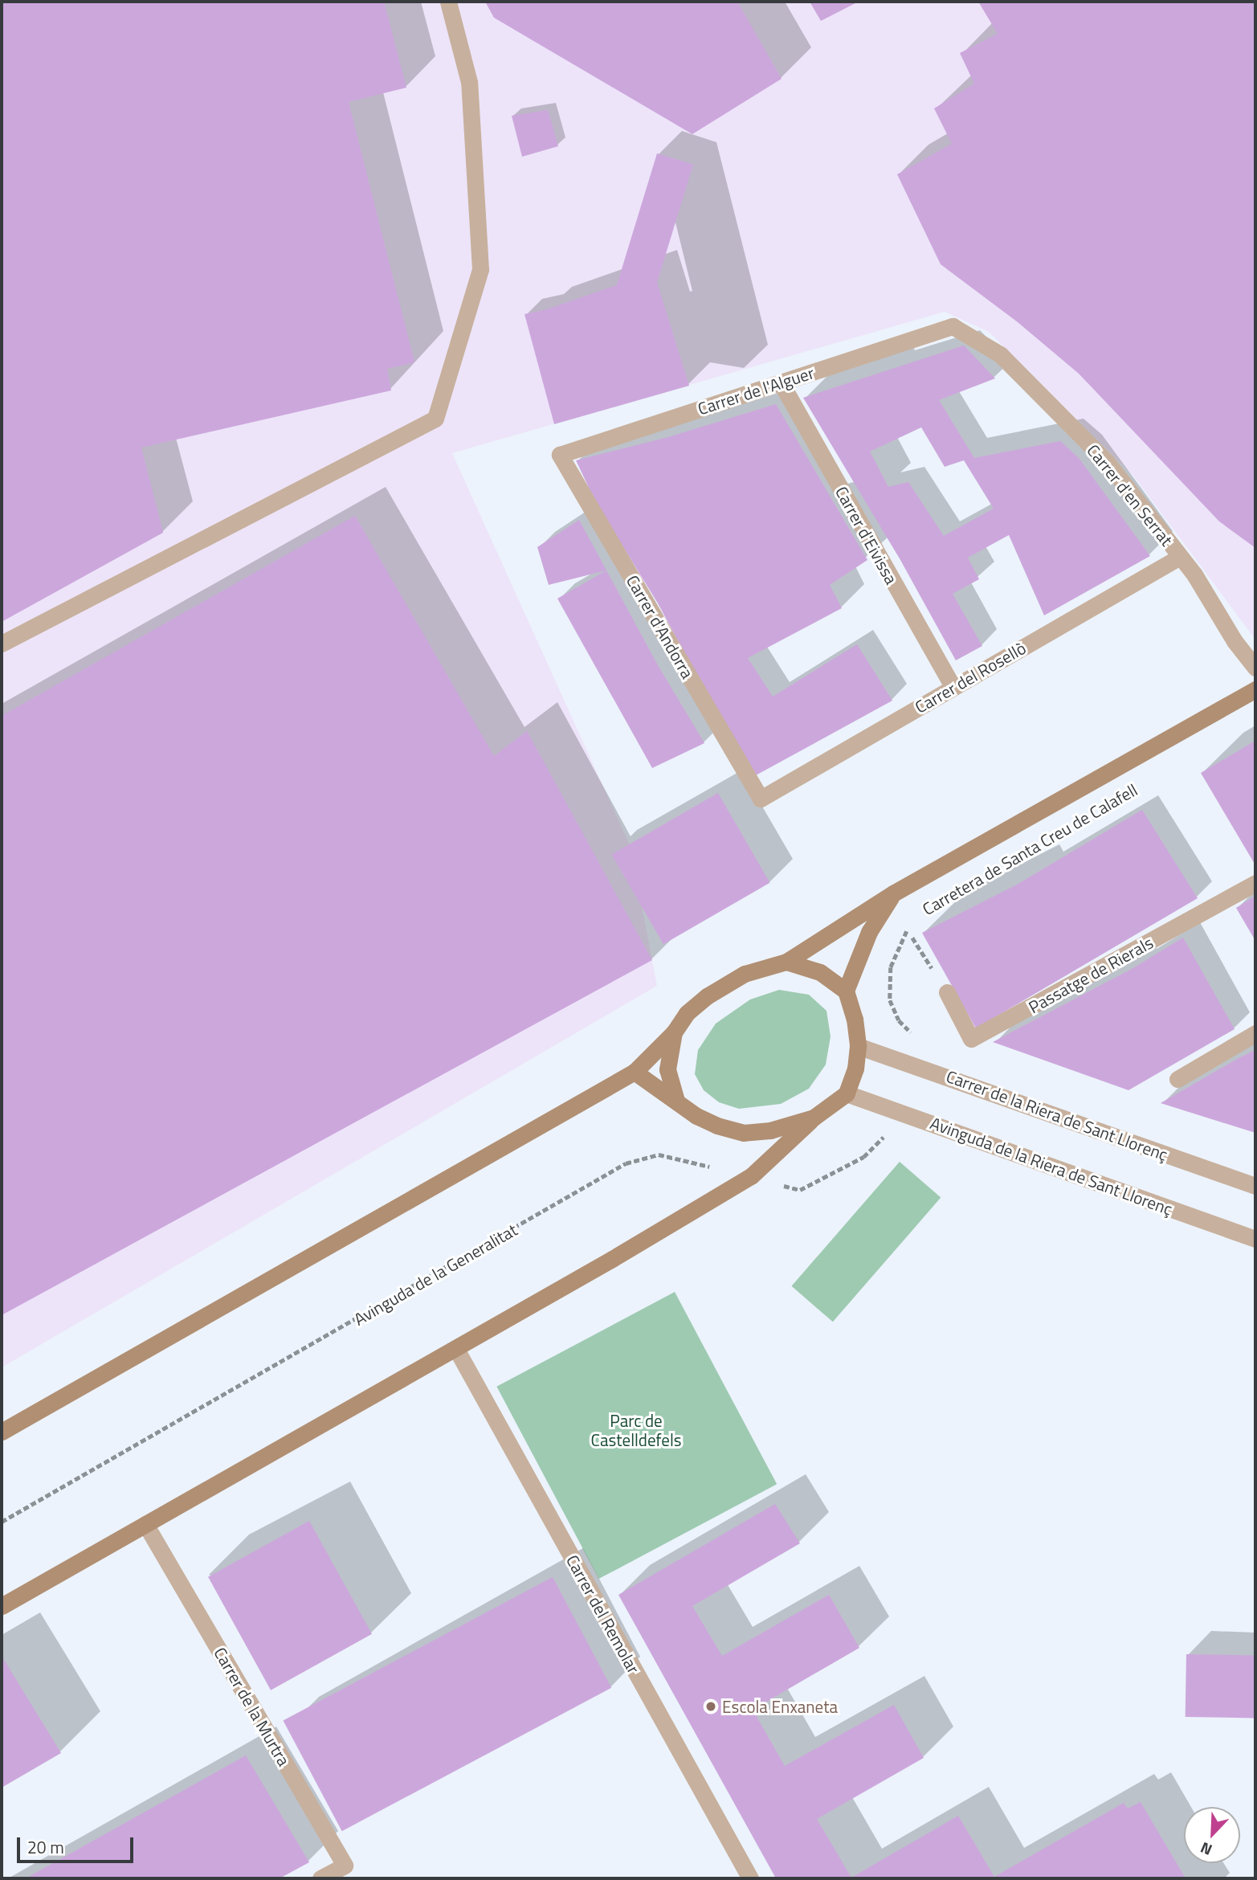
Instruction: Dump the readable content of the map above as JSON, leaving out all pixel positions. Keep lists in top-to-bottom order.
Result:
{
  "streets": {
    "street": [
      "Carrer de l'Alguer",
      "Carrer d'en Serrat",
      "Carrer d'Eivissa",
      "Carrer d'Andorra",
      "Carrer del Rosellò",
      "Carretera de Santa Creu de Calafell",
      "Passatge de Rierals",
      "Carrer de la Riera de Sant Llorenç",
      "Avinguda de la Riera de Sant Llorenç",
      "Carrer del Remolar",
      "Carrer de la Murtra"
    ],
    "path": ["Avinguda de la Generalitat"]
  },
  "crossings": [
    ["Carrer de l'Alguer", "Carrer d'en Serrat"],
    ["Carrer de l'Alguer", "Carrer d'Eivissa"],
    ["Carrer de l'Alguer", "Carrer d'Andorra"],
    ["Carrer d'en Serrat", "Carrer del Rosellò"],
    ["Carrer d'Eivissa", "Carrer del Rosellò"],
    ["Carrer d'Andorra", "Carrer del Rosellò"],
    ["Carretera de Santa Creu de Calafell", "Carrer de la Riera de Sant Llorenç"],
    ["Carretera de Santa Creu de Calafell", "Avinguda de la Riera de Sant Llorenç"],
    ["Carrer de la Riera de Sant Llorenç", "Avinguda de la Riera de Sant Llorenç"]
  ],
  "parks": ["Parc de Castelldefels"],
  "places": ["Escola Enxaneta"],
  "scale_bar": "20 m",
  "north": "bottom left"
}
